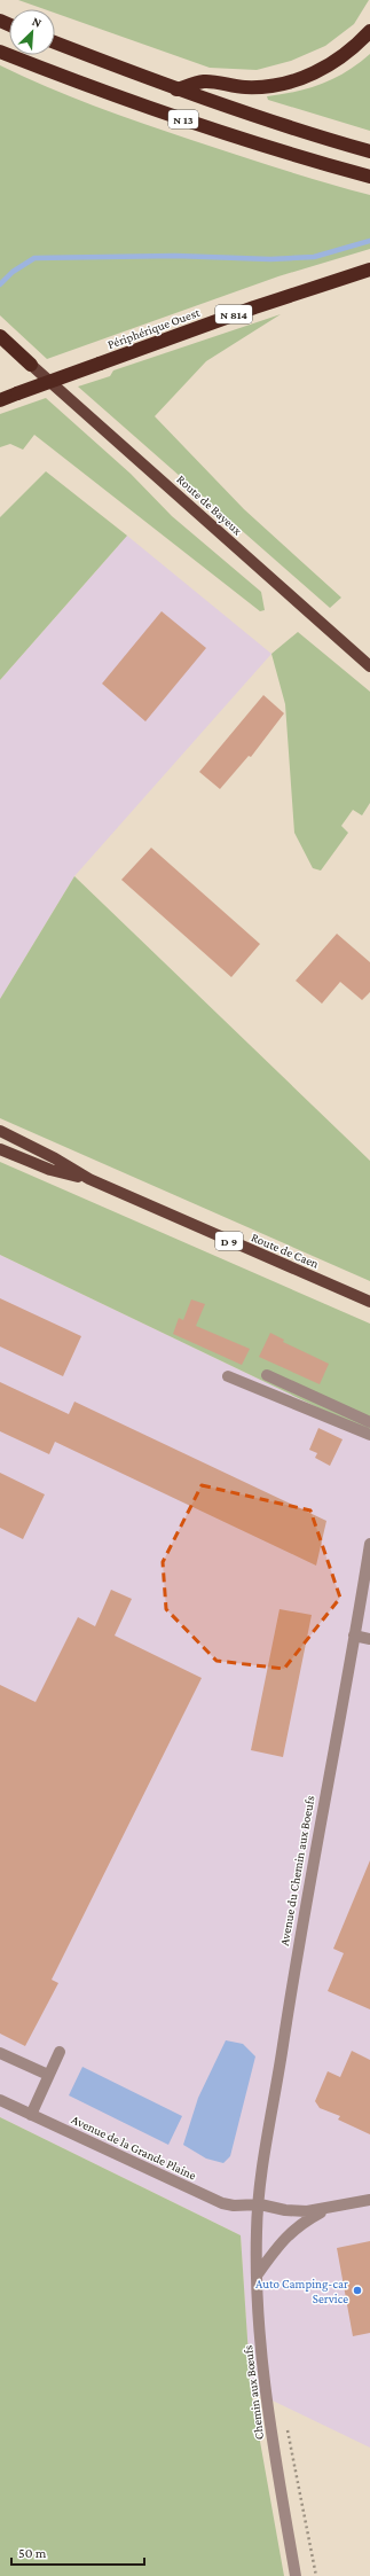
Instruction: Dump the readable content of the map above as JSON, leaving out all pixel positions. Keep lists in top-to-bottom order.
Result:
{
  "streets": {
    "highway": ["N 13", "N 814", "Périphérique Ouest"],
    "main road": ["Route de Bayeux", "D 9", "Route de Caen"],
    "street": ["Avenue du Chemin aux Boeufs", "Avenue de la Grande Plaine", "Chemin aux Bœufs"]
  },
  "crossings": [
    ["Avenue du Chemin aux Boeufs", "Avenue de la Grande Plaine"],
    ["Avenue du Chemin aux Boeufs", "Chemin aux Bœufs"],
    ["Avenue de la Grande Plaine", "Chemin aux Bœufs"]
  ],
  "places": ["Auto Camping-car Service"],
  "scale_bar": "50 m",
  "north": "top right"
}
